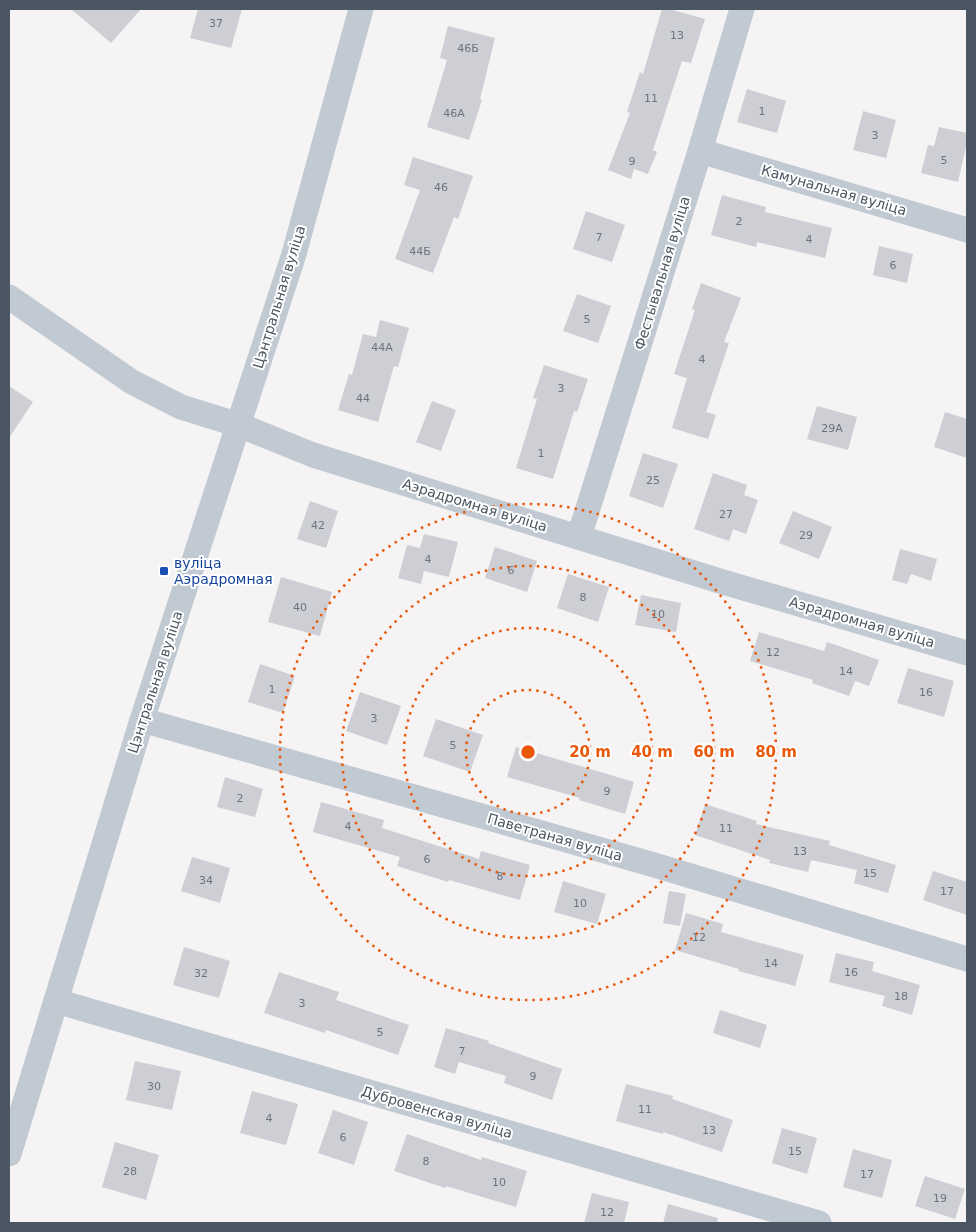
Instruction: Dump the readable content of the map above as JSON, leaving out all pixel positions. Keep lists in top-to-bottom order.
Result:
{
  "streets": {
    "street": [
      "Камунальная вуліца",
      "Фестывальная вуліца",
      "Цэнтральная вуліца",
      "Аэрадромная вуліца",
      "Паветраная вуліца",
      "Дубровенская вуліца"
    ]
  },
  "crossings": [
    ["Камунальная вуліца", "Фестывальная вуліца"],
    ["Фестывальная вуліца", "Аэрадромная вуліца"],
    ["Цэнтральная вуліца", "Аэрадромная вуліца"],
    ["Цэнтральная вуліца", "Паветраная вуліца"],
    ["Цэнтральная вуліца", "Дубровенская вуліца"]
  ],
  "places": {
    "transit": ["вуліца Аэрадромная"]
  },
  "house_numbers": [
    "37",
    "13",
    "46Б",
    "11",
    "1",
    "46А",
    "3",
    "5",
    "9",
    "46",
    "2",
    "7",
    "4",
    "44Б",
    "6",
    "5",
    "44А",
    "4",
    "3",
    "44",
    "29А",
    "1",
    "25",
    "27",
    "42",
    "29",
    "4",
    "6",
    "8",
    "40",
    "10",
    "12",
    "14",
    "1",
    "16",
    "3",
    "5",
    "9",
    "2",
    "4",
    "11",
    "13",
    "6",
    "15",
    "8",
    "34",
    "17",
    "10",
    "12",
    "14",
    "16",
    "32",
    "18",
    "3",
    "5",
    "7",
    "9",
    "30",
    "11",
    "4",
    "13",
    "6",
    "15",
    "8",
    "28",
    "17",
    "10",
    "19",
    "12"
  ],
  "rings": [
    "20 m",
    "40 m",
    "60 m",
    "80 m"
  ]
}
